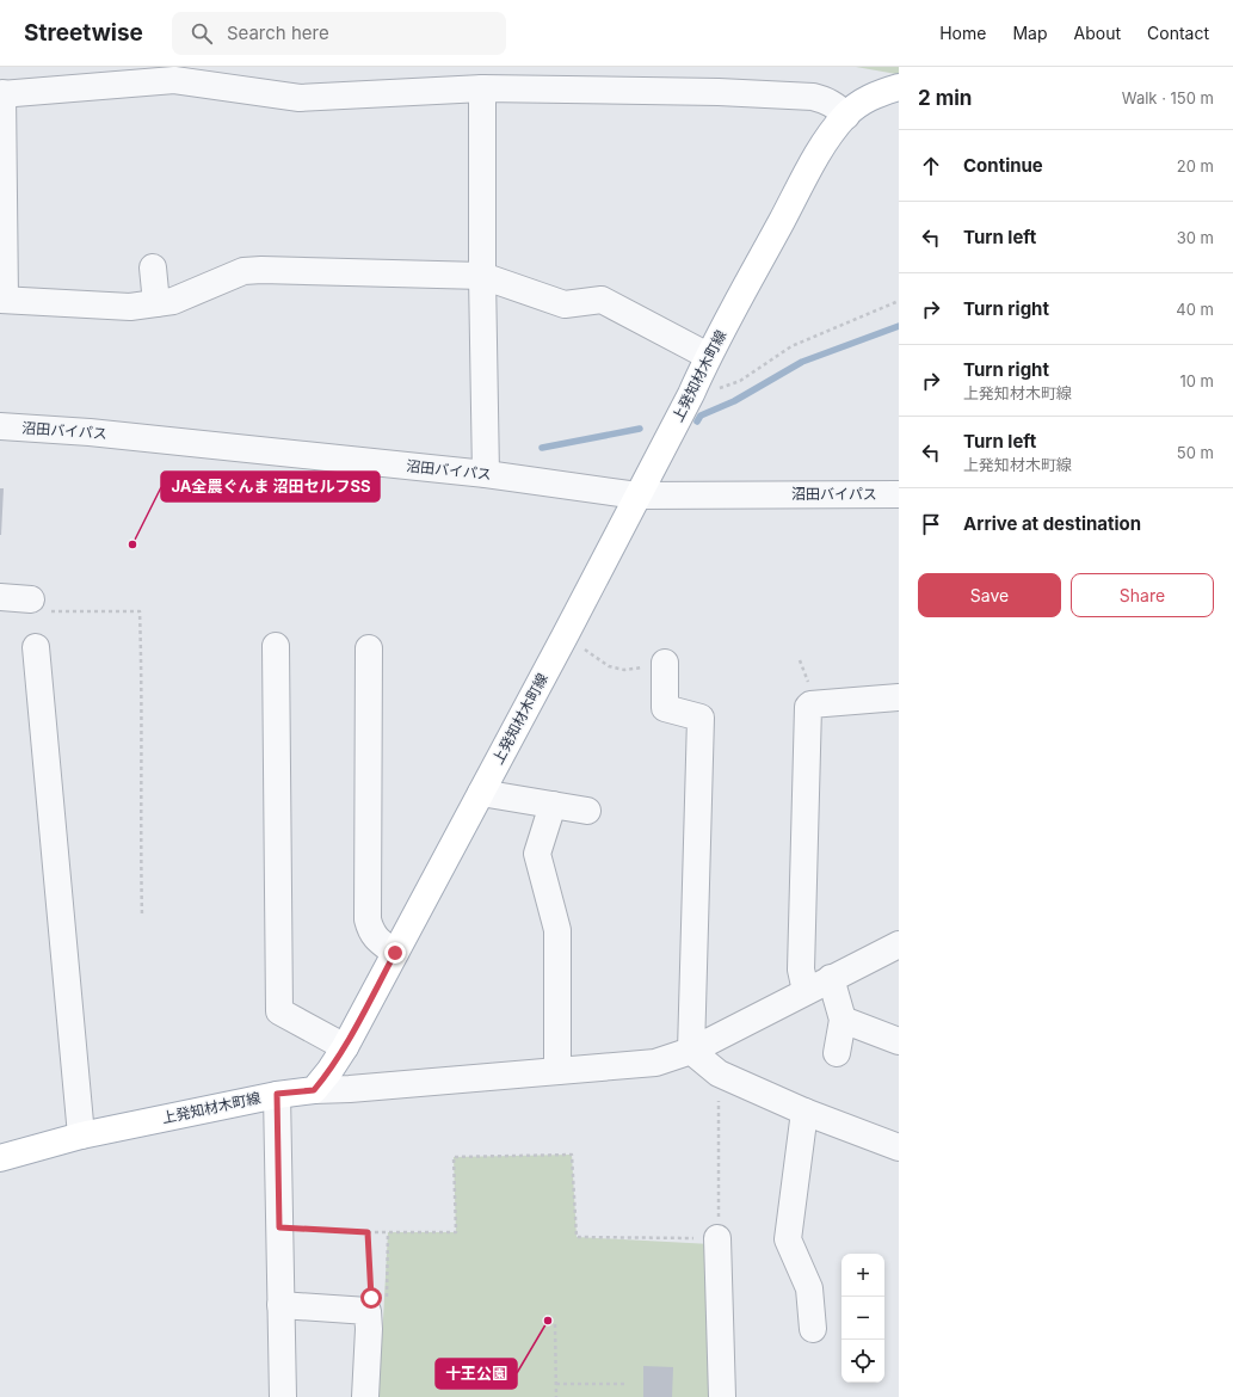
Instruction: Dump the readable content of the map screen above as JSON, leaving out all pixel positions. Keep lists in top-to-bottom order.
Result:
{
  "streets": {
    "main road": ["上発知材木町線"],
    "street": ["沼田バイパス"]
  },
  "crossings": [
    ["上発知材木町線", "沼田バイパス"]
  ],
  "places": ["JA全農ぐんま 沼田セルフSS", "十王公園"],
  "page": {
    "header": "Streetwise",
    "search": "Search here",
    "nav": [
      "Home",
      "Map",
      "About",
      "Contact"
    ],
    "heading": ["2 min", "Walk · 150 m"],
    "list": [
      ["Continue", "20 m"],
      ["Turn left", "30 m"],
      ["Turn right", "40 m"],
      ["Turn right", "上発知材木町線", "10 m"],
      ["Turn left", "上発知材木町線", "50 m"],
      "Arrive at destination"
    ],
    "buttons": ["Save", "Share"],
    "map_buttons": ["+", "−"]
  }
}
